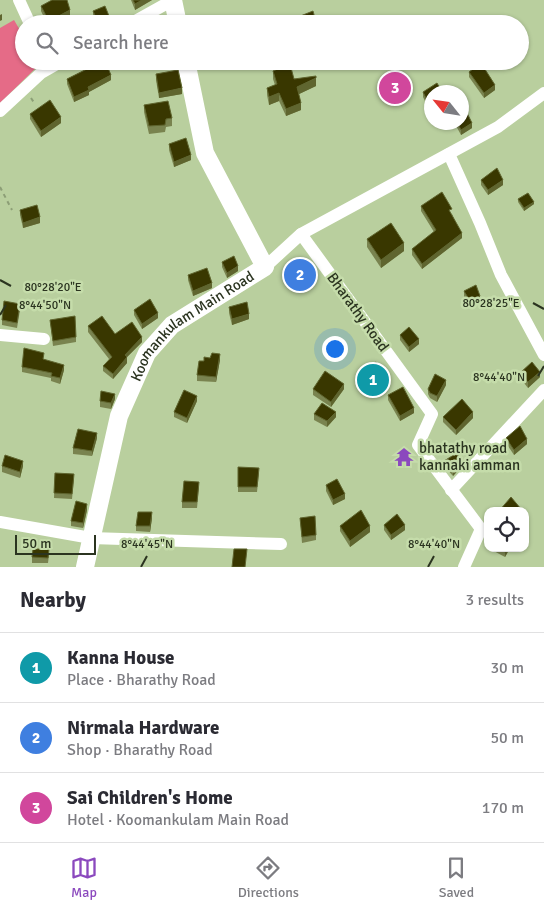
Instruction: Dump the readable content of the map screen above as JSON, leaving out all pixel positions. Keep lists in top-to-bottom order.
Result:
{
  "streets": {
    "street": ["Bharathy Road", "Koomankulam Main Road"]
  },
  "crossings": [
    ["Bharathy Road", "Koomankulam Main Road"]
  ],
  "places": {
    "temple": ["bhatathy road kannaki amman"]
  },
  "scale_bar": "50 m",
  "north": "top left",
  "page": {
    "search": "Search here",
    "pins": ["3", "2", "1"],
    "scale": "50 m",
    "heading": ["Nearby", "3 results"],
    "list": [
      {
        "mark": "1",
        "name": "Kanna House",
        "note": "Place · Bharathy Road",
        "value": "30 m"
      },
      {
        "mark": "2",
        "name": "Nirmala Hardware",
        "note": "Shop · Bharathy Road",
        "value": "50 m"
      },
      {
        "mark": "3",
        "name": "Sai Children's Home",
        "note": "Hotel · Koomankulam Main Road",
        "value": "170 m"
      }
    ],
    "nav": ["Map", "Directions", "Saved"]
  },
  "coordinates": [
    "80°28'20\"E",
    "80°28'25\"E",
    "8°44'50\"N",
    "8°44'40\"N",
    "8°44'45\"N"
  ]
}
